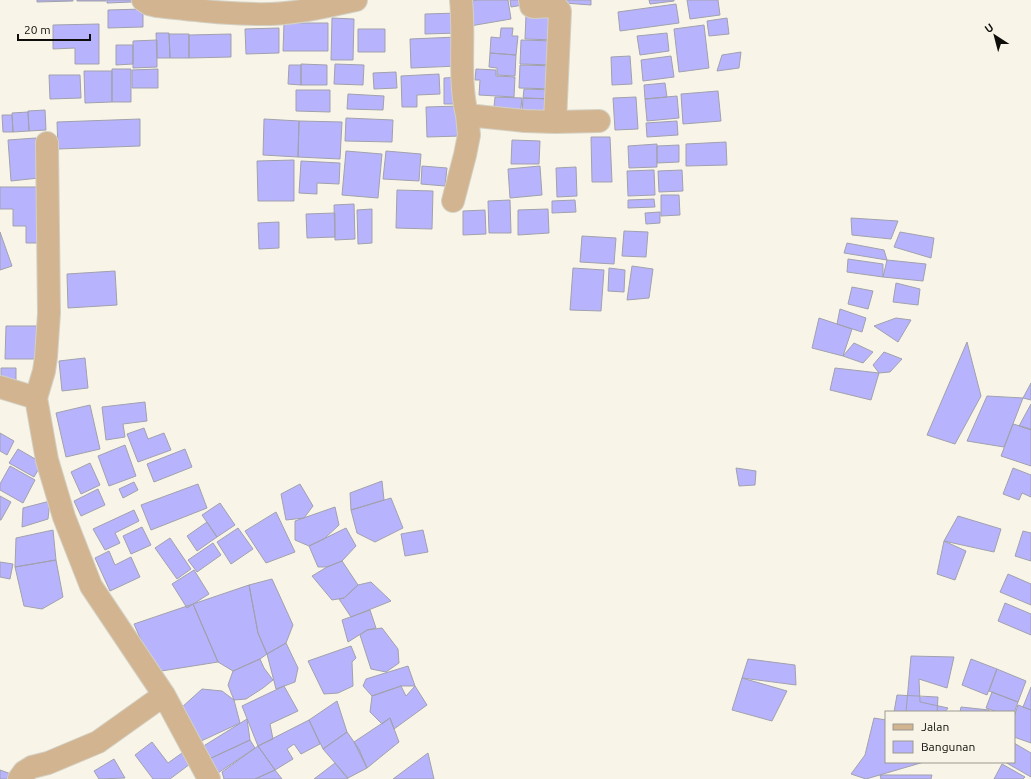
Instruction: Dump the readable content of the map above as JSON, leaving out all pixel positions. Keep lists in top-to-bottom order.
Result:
{
  "legend": ["Jalan", "Bangunan"],
  "scale_bar": "20 m",
  "north": "top left"
}
